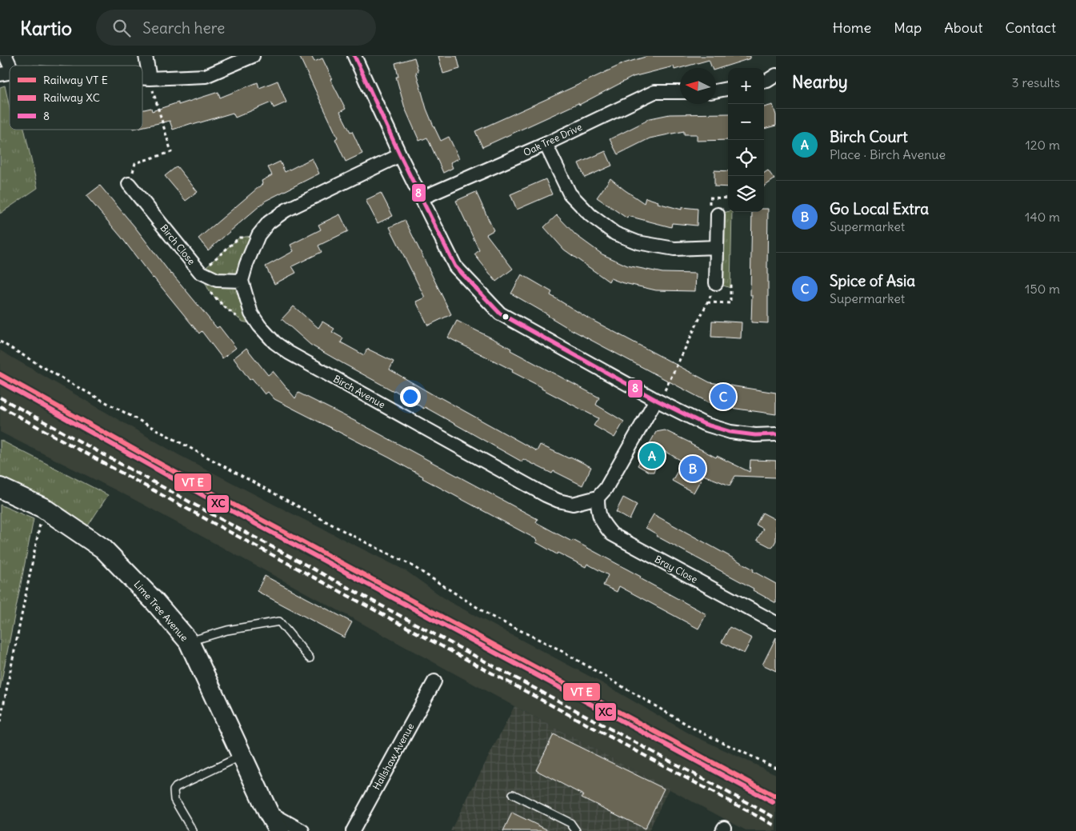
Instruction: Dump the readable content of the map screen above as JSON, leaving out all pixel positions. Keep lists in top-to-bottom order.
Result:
{
  "streets": {
    "street": [
      "Oak Tree Drive",
      "Birch Close",
      "Birch Avenue",
      "Bray Close",
      "Lime Tree Avenue",
      "Hallshaw Avenue"
    ]
  },
  "crossings": [
    ["Birch Close", "Birch Avenue"],
    ["Birch Avenue", "Bray Close"]
  ],
  "lines": ["transit line 8", "rail line XC"],
  "legend": ["Railway VT E", "Railway XC", "8"],
  "north": "left",
  "page": {
    "header": "Kartio",
    "search": "Search here",
    "nav": [
      "Home",
      "Map",
      "About",
      "Contact"
    ],
    "heading": ["Nearby", "3 results"],
    "map_buttons": ["+", "−"],
    "list": [
      {
        "mark": "A",
        "name": "Birch Court",
        "note": "Place · Birch Avenue",
        "value": "120 m"
      },
      {
        "mark": "B",
        "name": "Go Local Extra",
        "note": "Supermarket",
        "value": "140 m"
      },
      {
        "mark": "C",
        "name": "Spice of Asia",
        "note": "Supermarket",
        "value": "150 m"
      }
    ],
    "pins": ["C", "A", "B"]
  }
}
